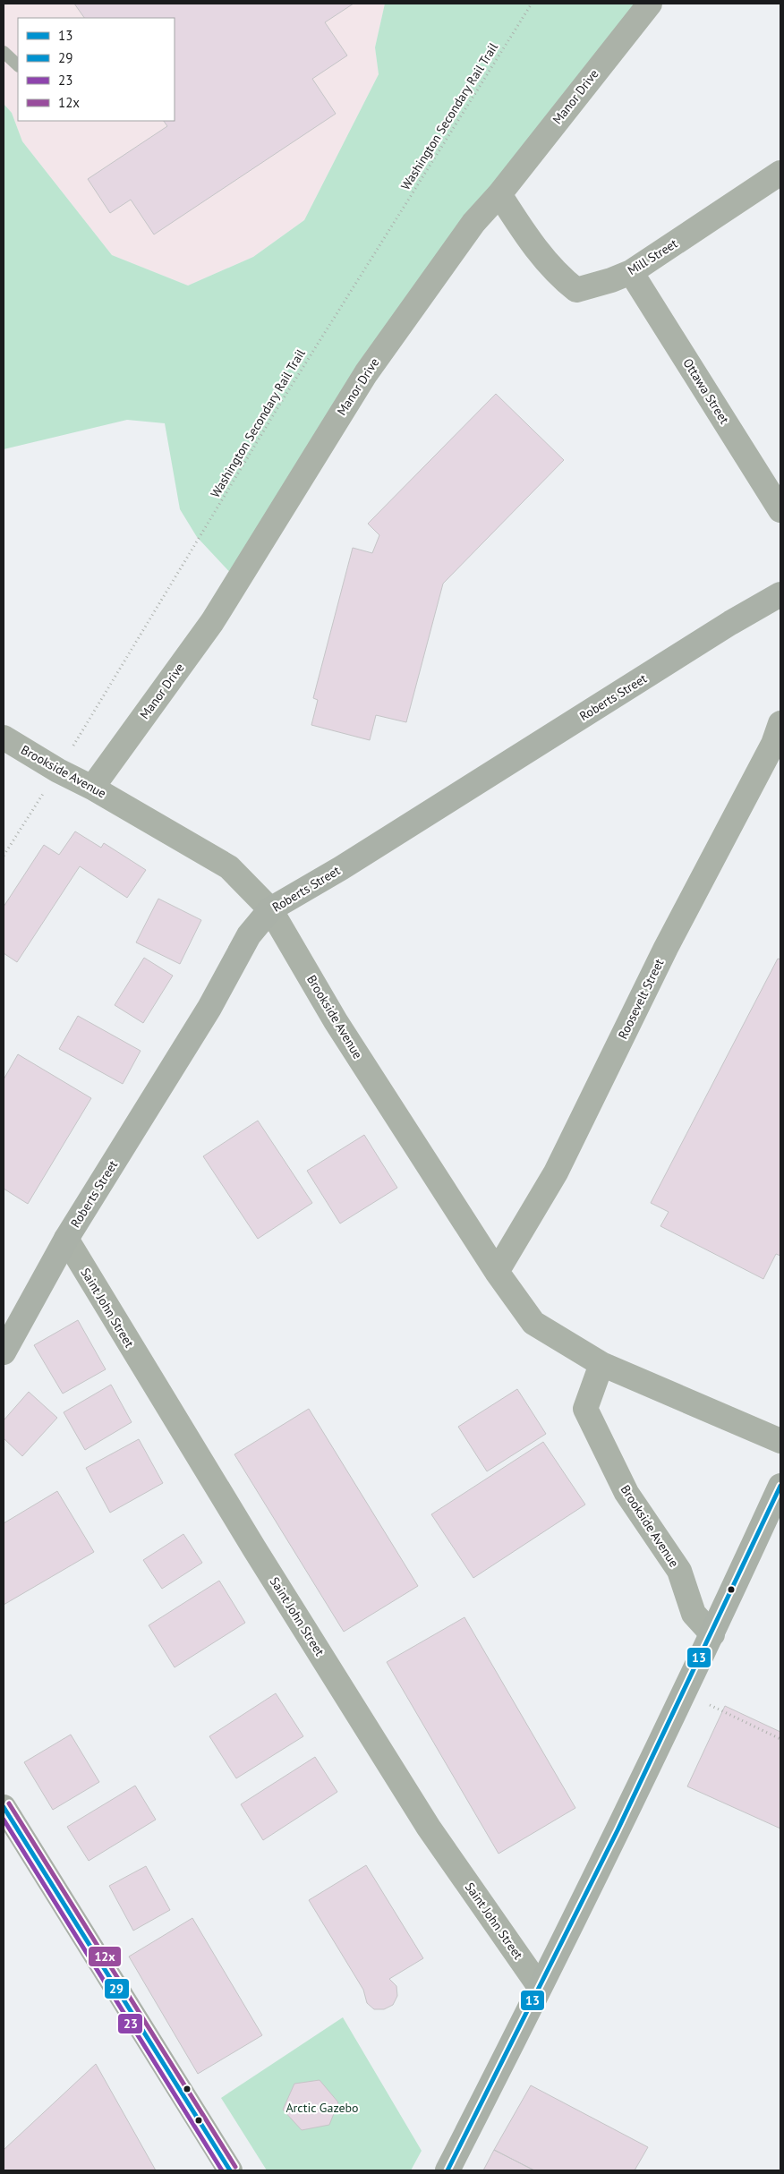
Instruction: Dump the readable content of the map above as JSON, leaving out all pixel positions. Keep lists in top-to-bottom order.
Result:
{
  "streets": {
    "main road": ["Roberts Street"],
    "street": [
      "Manor Drive",
      "Mill Street",
      "Ottawa Street",
      "Brookside Avenue",
      "Roosevelt Street",
      "Saint John Street"
    ],
    "path": ["Washington Secondary Rail Trail"]
  },
  "crossings": [
    ["Manor Drive", "Mill Street"],
    ["Manor Drive", "Brookside Avenue"],
    ["Washington Secondary Rail Trail", "Brookside Avenue"],
    ["Mill Street", "Ottawa Street"],
    ["Roberts Street", "Brookside Avenue"],
    ["Roberts Street", "Saint John Street"],
    ["Brookside Avenue", "Roosevelt Street"]
  ],
  "parks": ["Arctic Gazebo"],
  "lines": [
    "transit line 13",
    "transit line 12x",
    "transit line 29",
    "transit line 23"
  ],
  "legend": [
    "13",
    "29",
    "23",
    "12x"
  ]
}
